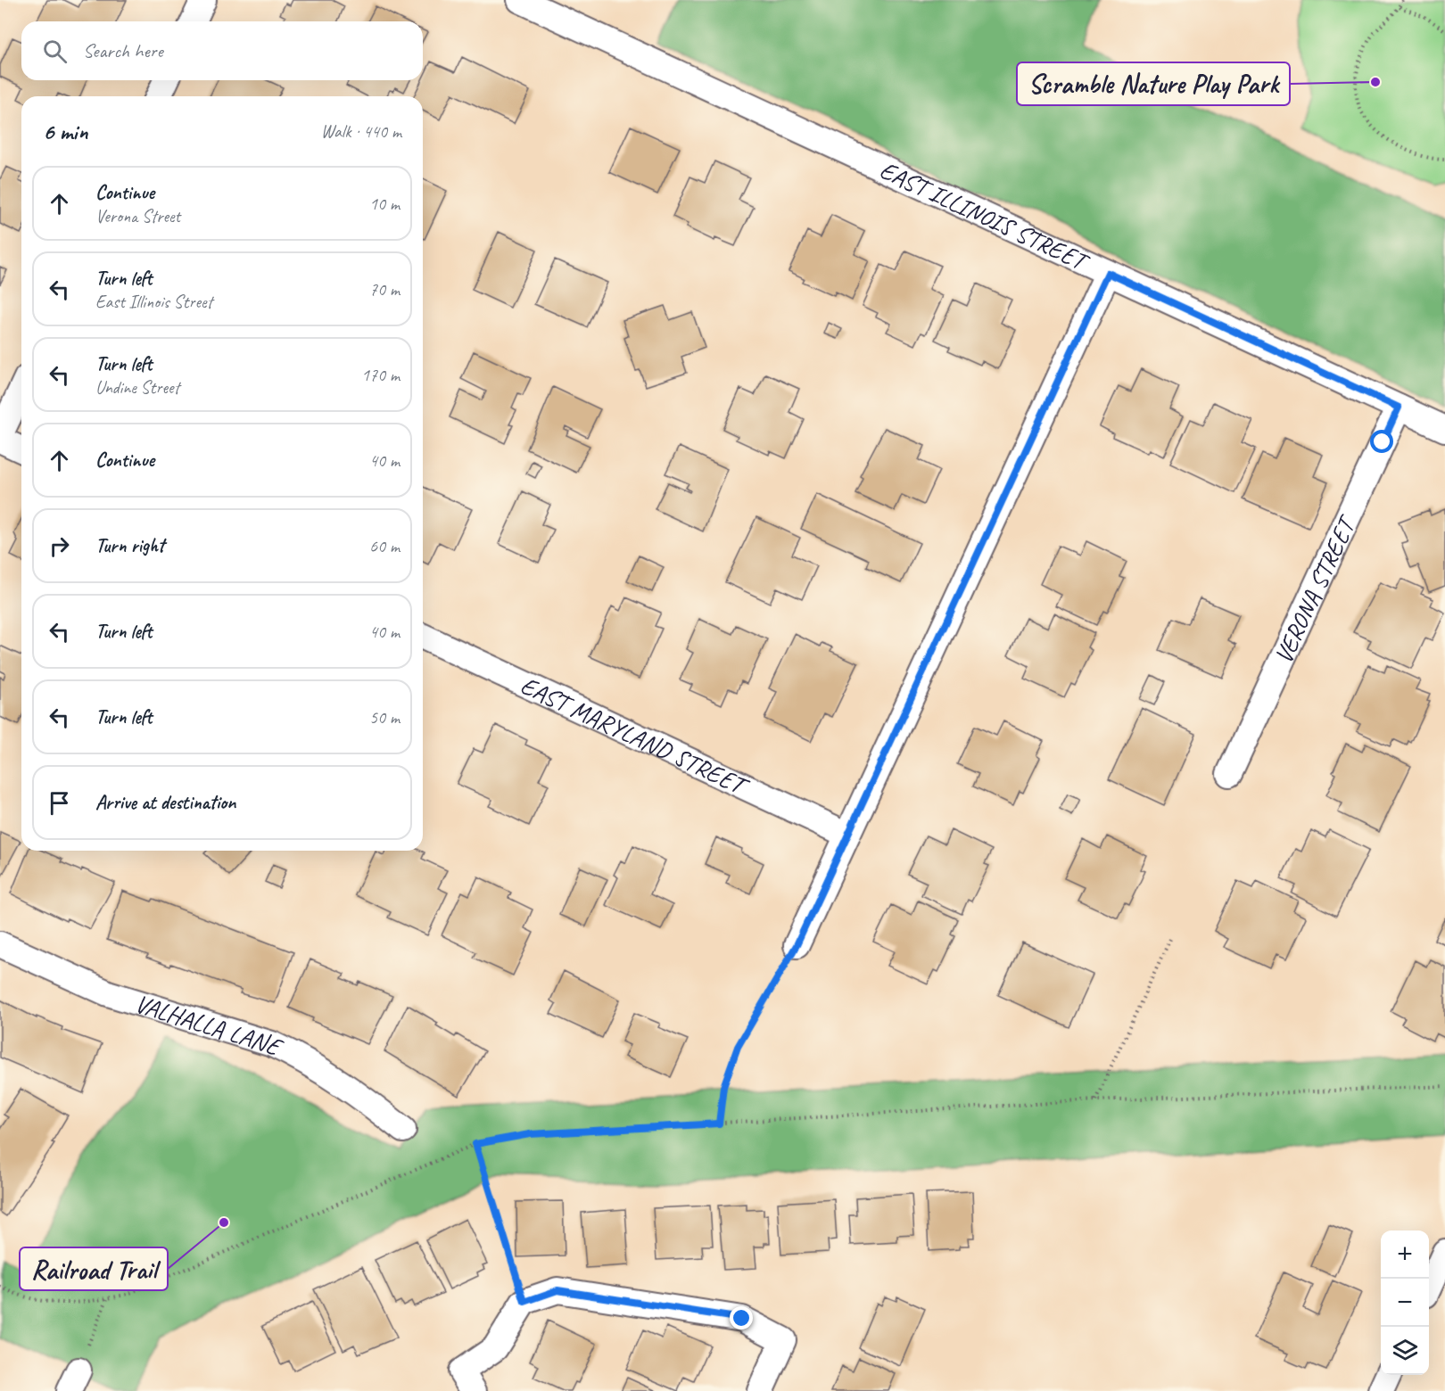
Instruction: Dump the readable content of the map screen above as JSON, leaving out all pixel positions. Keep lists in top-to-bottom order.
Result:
{
  "streets": {
    "street": [
      "EAST ILLINOIS STREET",
      "VERONA STREET",
      "EAST MARYLAND STREET",
      "VALHALLA LANE"
    ]
  },
  "crossings": [
    ["EAST ILLINOIS STREET", "VERONA STREET"]
  ],
  "places": ["Scramble Nature Play Park", "Railroad Trail"],
  "page": {
    "search": "Search here",
    "heading": ["6 min", "Walk · 440 m"],
    "list": [
      ["Continue", "Verona Street", "10 m"],
      ["Turn left", "East Illinois Street", "70 m"],
      ["Turn left", "Undine Street", "170 m"],
      ["Continue", "40 m"],
      ["Turn right", "60 m"],
      ["Turn left", "40 m"],
      ["Turn left", "50 m"],
      "Arrive at destination"
    ],
    "map_buttons": ["+", "−"]
  }
}
